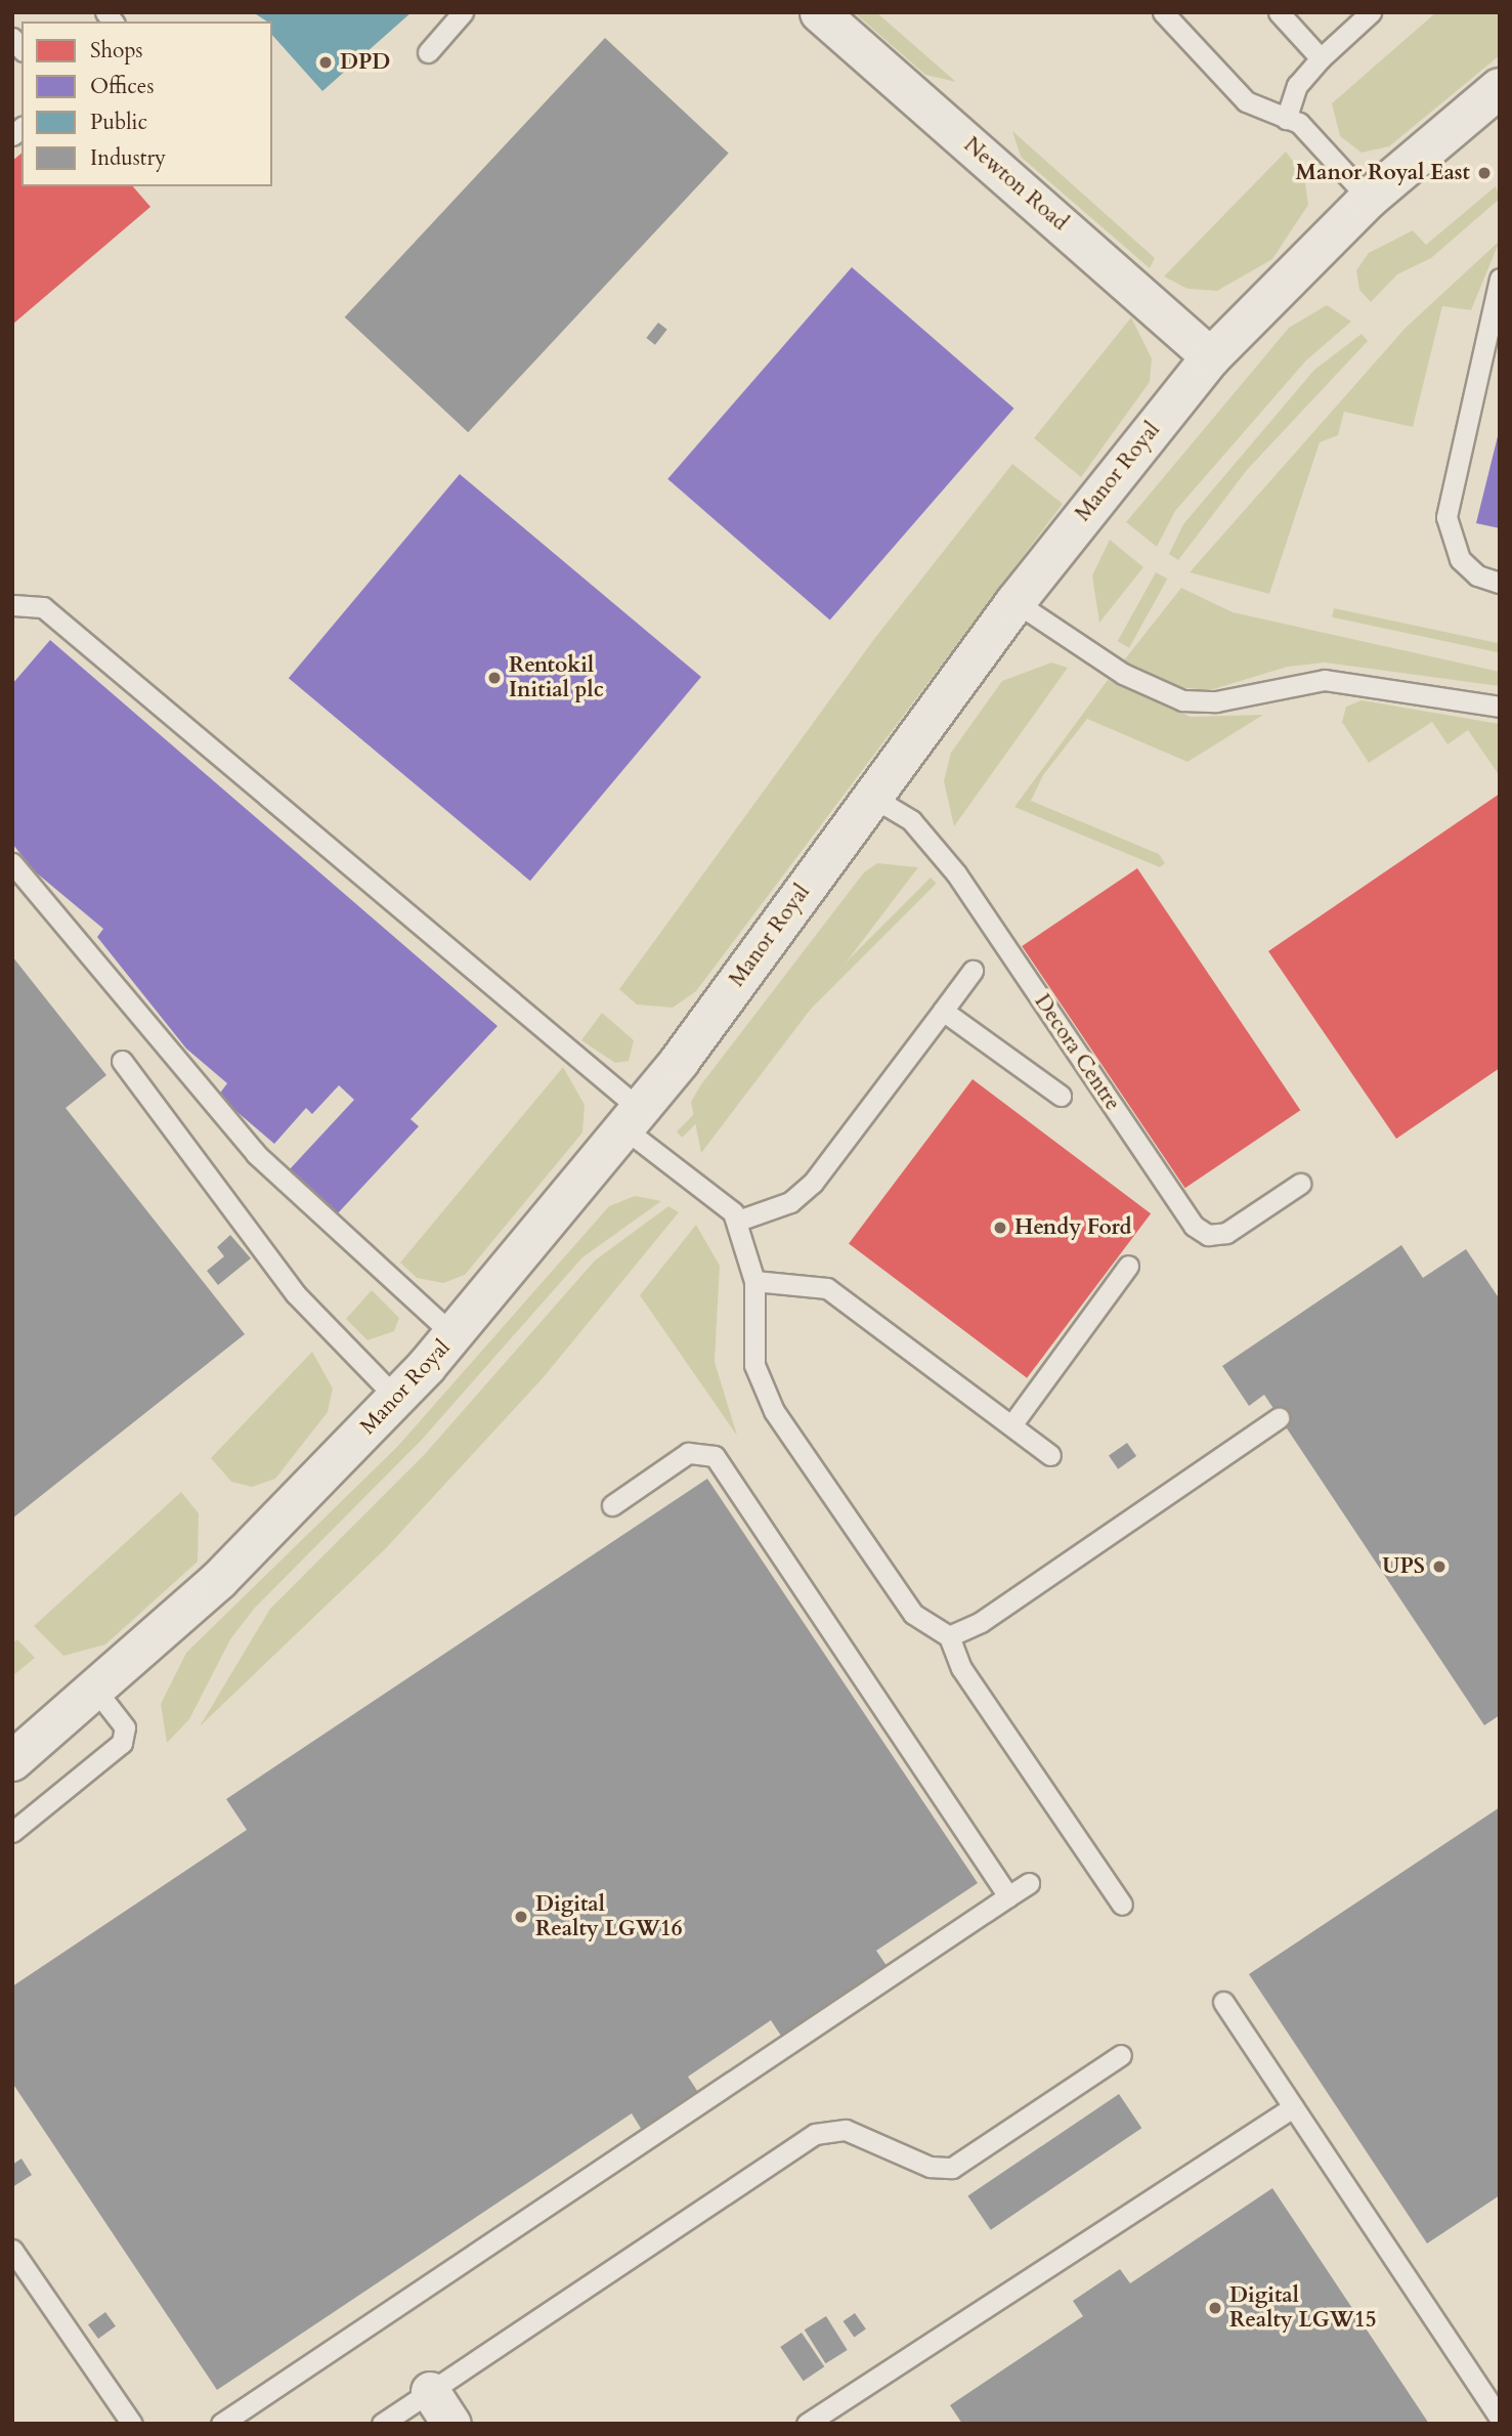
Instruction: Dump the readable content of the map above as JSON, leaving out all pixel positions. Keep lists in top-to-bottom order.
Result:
{
  "streets": {
    "street": ["Newton Road", "Manor Royal"],
    "lane": ["Decora Centre"]
  },
  "crossings": [
    ["Newton Road", "Manor Royal"],
    ["Manor Royal", "Decora Centre"]
  ],
  "places": [
    "DPD",
    "Manor Royal East",
    "Rentokil Initial plc",
    "Hendy Ford",
    "UPS",
    "Digital Realty LGW16",
    "Digital Realty LGW15"
  ],
  "legend": [
    "Shops",
    "Offices",
    "Public",
    "Industry"
  ]
}
